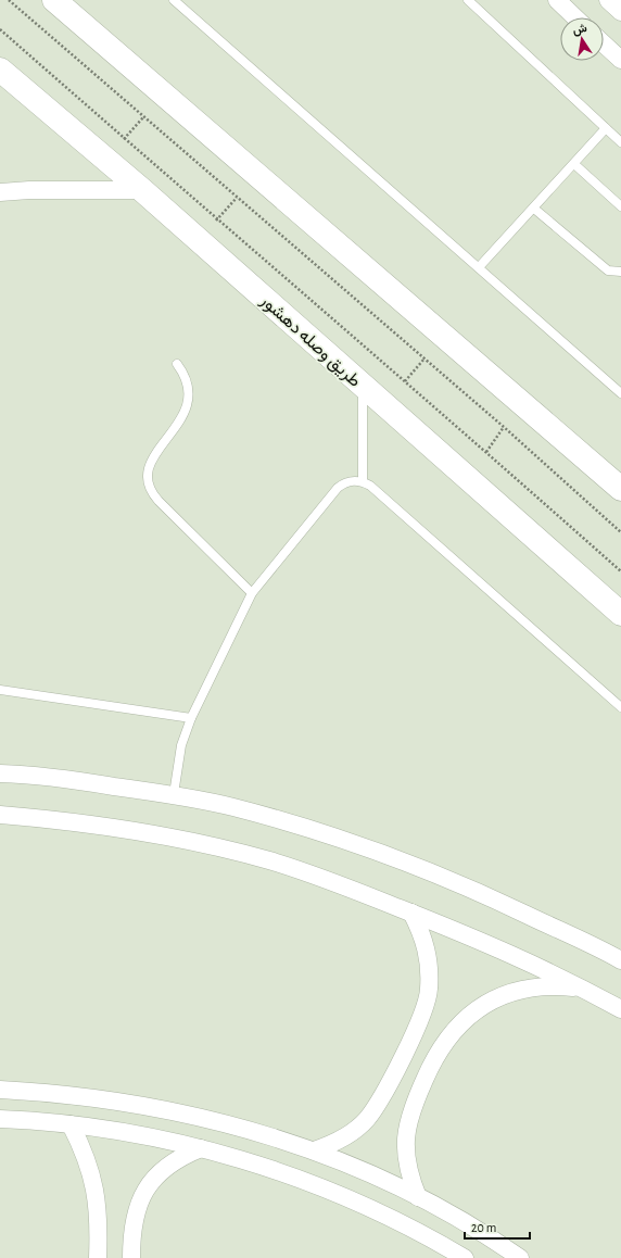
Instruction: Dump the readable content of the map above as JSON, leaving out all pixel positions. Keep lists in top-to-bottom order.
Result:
{
  "streets": {
    "main road": ["طريق وصله دهشور"]
  },
  "scale_bar": "20 m",
  "north": "top"
}
